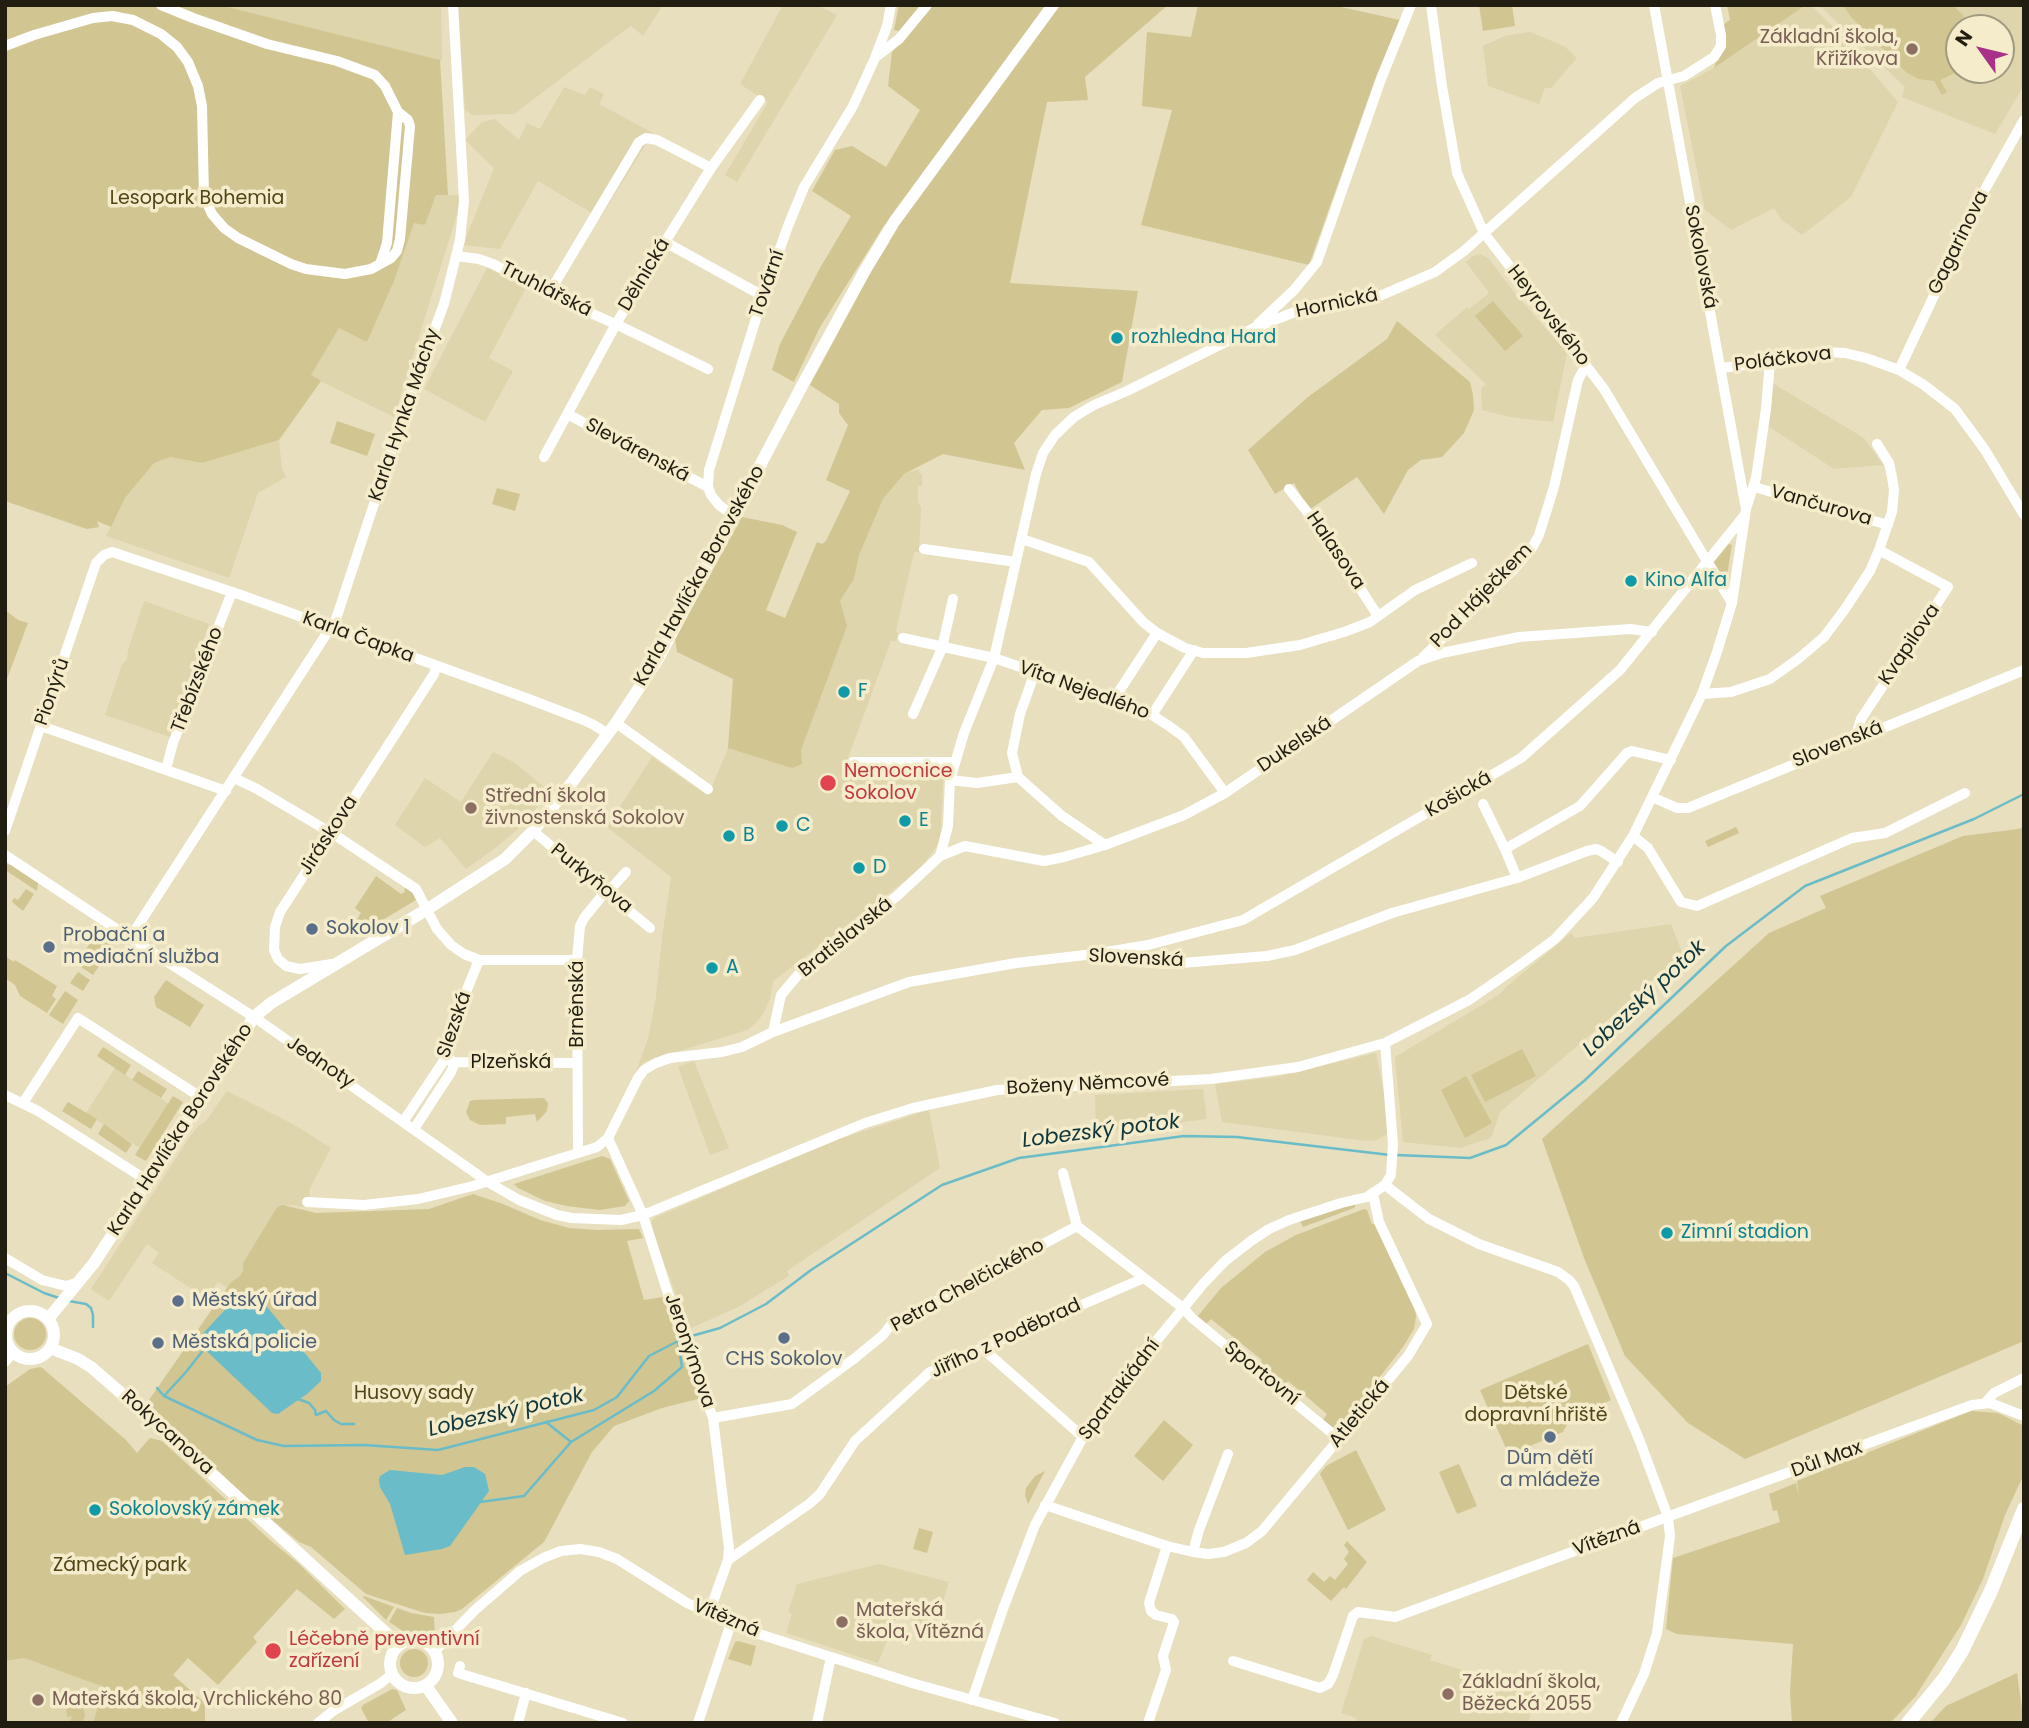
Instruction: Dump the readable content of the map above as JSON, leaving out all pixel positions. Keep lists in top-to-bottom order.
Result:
{
  "streets": {
    "street": [
      "Gagarinova",
      "Sokolovská",
      "Dělnická",
      "Tovární",
      "Truhlářská",
      "Hornická",
      "Heyrovského",
      "Poláčkova",
      "Karla Hynka Máchy",
      "Slevárenská",
      "Vančurova",
      "Halasova",
      "Karla Havlíčka Borovského",
      "Pod Háječkem",
      "Karla Čapka",
      "Kvapilova",
      "Třebízského",
      "Víta Nejedlého",
      "Pionýrů",
      "Dukelská",
      "Slovenská",
      "Košická",
      "Jiráskova",
      "Purkyňova",
      "Bratislavská",
      "Brněnská",
      "Slezská",
      "Jednoty",
      "Plzeňská",
      "Boženy Němcové",
      "Petra Chelčického",
      "Jiřího z Poděbrad",
      "Jeronýmova",
      "Sportovní",
      "Spartakiádní",
      "Atletická",
      "Rokycanova",
      "Důl Max",
      "Vítězná"
    ]
  },
  "crossings": [
    ["Gagarinova", "Poláčkova"],
    ["Sokolovská", "Hornická"],
    ["Sokolovská", "Heyrovského"],
    ["Sokolovská", "Poláčkova"],
    ["Sokolovská", "Vančurova"],
    ["Sokolovská", "Slovenská"],
    ["Sokolovská", "Košická"],
    ["Sokolovská", "Boženy Němcové"],
    ["Dělnická", "Truhlářská"],
    ["Dělnická", "Slevárenská"],
    ["Tovární", "Slevárenská"],
    ["Truhlářská", "Karla Hynka Máchy"],
    ["Hornická", "Heyrovského"],
    ["Hornická", "Víta Nejedlého"],
    ["Hornická", "Dukelská"],
    ["Hornická", "Bratislavská"],
    ["Heyrovského", "Pod Háječkem"],
    ["Heyrovského", "Košická"],
    ["Karla Hynka Máchy", "Karla Čapka"],
    ["Karla Hynka Máchy", "Jednoty"],
    ["Karla Havlíčka Borovského", "Karla Čapka"],
    ["Karla Havlíčka Borovského", "Jiráskova"],
    ["Karla Havlíčka Borovského", "Purkyňova"],
    ["Karla Havlíčka Borovského", "Jednoty"],
    ["Karla Havlíčka Borovského", "Rokycanova"],
    ["Pod Háječkem", "Dukelská"],
    ["Karla Čapka", "Třebízského"],
    ["Karla Čapka", "Pionýrů"],
    ["Karla Čapka", "Jiráskova"],
    ["Kvapilova", "Slovenská"],
    ["Víta Nejedlého", "Dukelská"],
    ["Dukelská", "Košická"],
    ["Dukelská", "Bratislavská"],
    ["Slovenská", "Košická"],
    ["Slovenská", "Bratislavská"],
    ["Slovenská", "Boženy Němcové"],
    ["Slovenská", "Jeronýmova"],
    ["Purkyňova", "Brněnská"],
    ["Brněnská", "Plzeňská"],
    ["Slezská", "Jednoty"],
    ["Slezská", "Plzeňská"],
    ["Jednoty", "Boženy Němcové"],
    ["Boženy Němcové", "Jeronýmova"],
    ["Petra Chelčického", "Jeronýmova"],
    ["Petra Chelčického", "Sportovní"],
    ["Jiřího z Poděbrad", "Jeronýmova"],
    ["Jiřího z Poděbrad", "Sportovní"],
    ["Jeronýmova", "Vítězná"],
    ["Sportovní", "Spartakiádní"],
    ["Sportovní", "Atletická"],
    ["Spartakiádní", "Atletická"],
    ["Spartakiádní", "Vítězná"],
    ["Rokycanova", "Vítězná"],
    ["Důl Max", "Vítězná"]
  ],
  "water": ["Lobezský potok"],
  "parks": [
    "Lesopark Bohemia",
    "Husovy sady",
    "Dětské dopravní hřiště",
    "Zámecký park"
  ],
  "places": [
    "Základní škola, Křižíkova",
    "rozhledna Hard",
    "Kino Alfa",
    "F",
    "Nemocnice Sokolov",
    "Střední škola živnostenská Sokolov",
    "E",
    "C",
    "B",
    "D",
    "Sokolov 1",
    "Probační a mediační služba",
    "A",
    "Zimní stadion",
    "Městský úřad",
    "CHS Sokolov",
    "Městská policie",
    "Dům dětí a mládeže",
    "Sokolovský zámek",
    "Mateřská škola, Vítězná",
    "Léčebně preventivní zařízení",
    "Základní škola, Běžecká 2055",
    "Mateřská škola, Vrchlického 80"
  ],
  "north": "top left"
}
